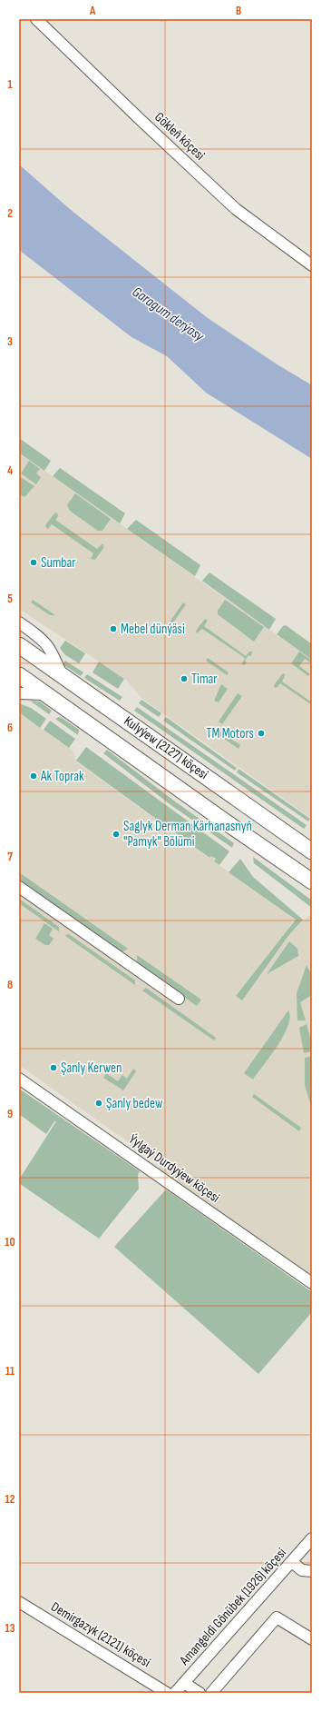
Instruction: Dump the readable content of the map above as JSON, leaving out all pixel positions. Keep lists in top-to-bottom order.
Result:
{
  "streets": {
    "highway": ["Kulyýew (2127) köçesi"],
    "street": [
      "Gökleň köçesi",
      "Ýylgaý Durdyýew köçesi",
      "Amangeldi Gönübek (1926) köçesi",
      "Demirgazyk (2121) köçesi"
    ]
  },
  "water": ["Garagum derýasy"],
  "places": [
    "Sumbar",
    "Mebel dünýäsi",
    "Timar",
    "TM Motors",
    "Ak Toprak",
    "Saglyk Derman Kärhanasnyň \"Pamyk\" Bölümi",
    "Şanly Kerwen",
    "Şanly bedew"
  ],
  "grid": {
    "columns": ["A", "B"],
    "rows": [
      "1",
      "2",
      "3",
      "4",
      "5",
      "6",
      "7",
      "8",
      "9",
      "10",
      "11",
      "12",
      "13"
    ]
  }
}
